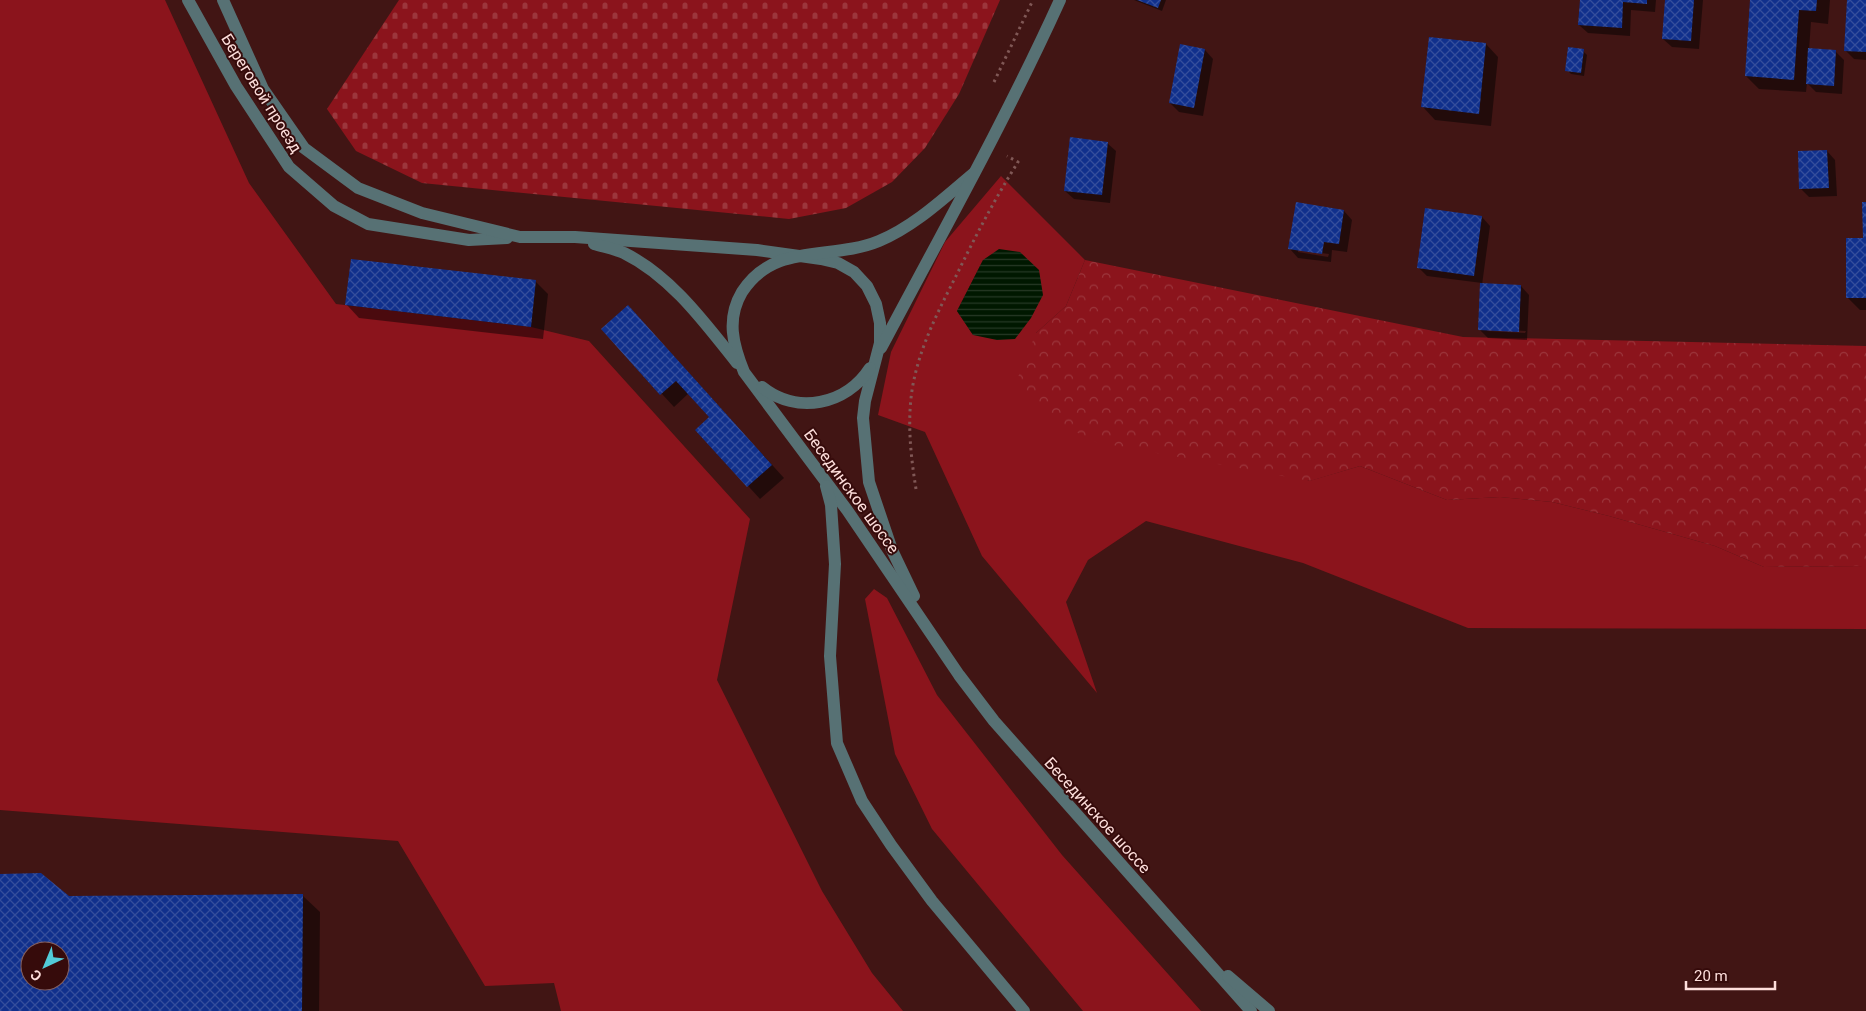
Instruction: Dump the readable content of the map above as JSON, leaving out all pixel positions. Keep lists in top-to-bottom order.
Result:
{
  "streets": {
    "street": ["Береговой проезд", "Бесединское шоссе"]
  },
  "scale_bar": "20 m",
  "north": "bottom left"
}
